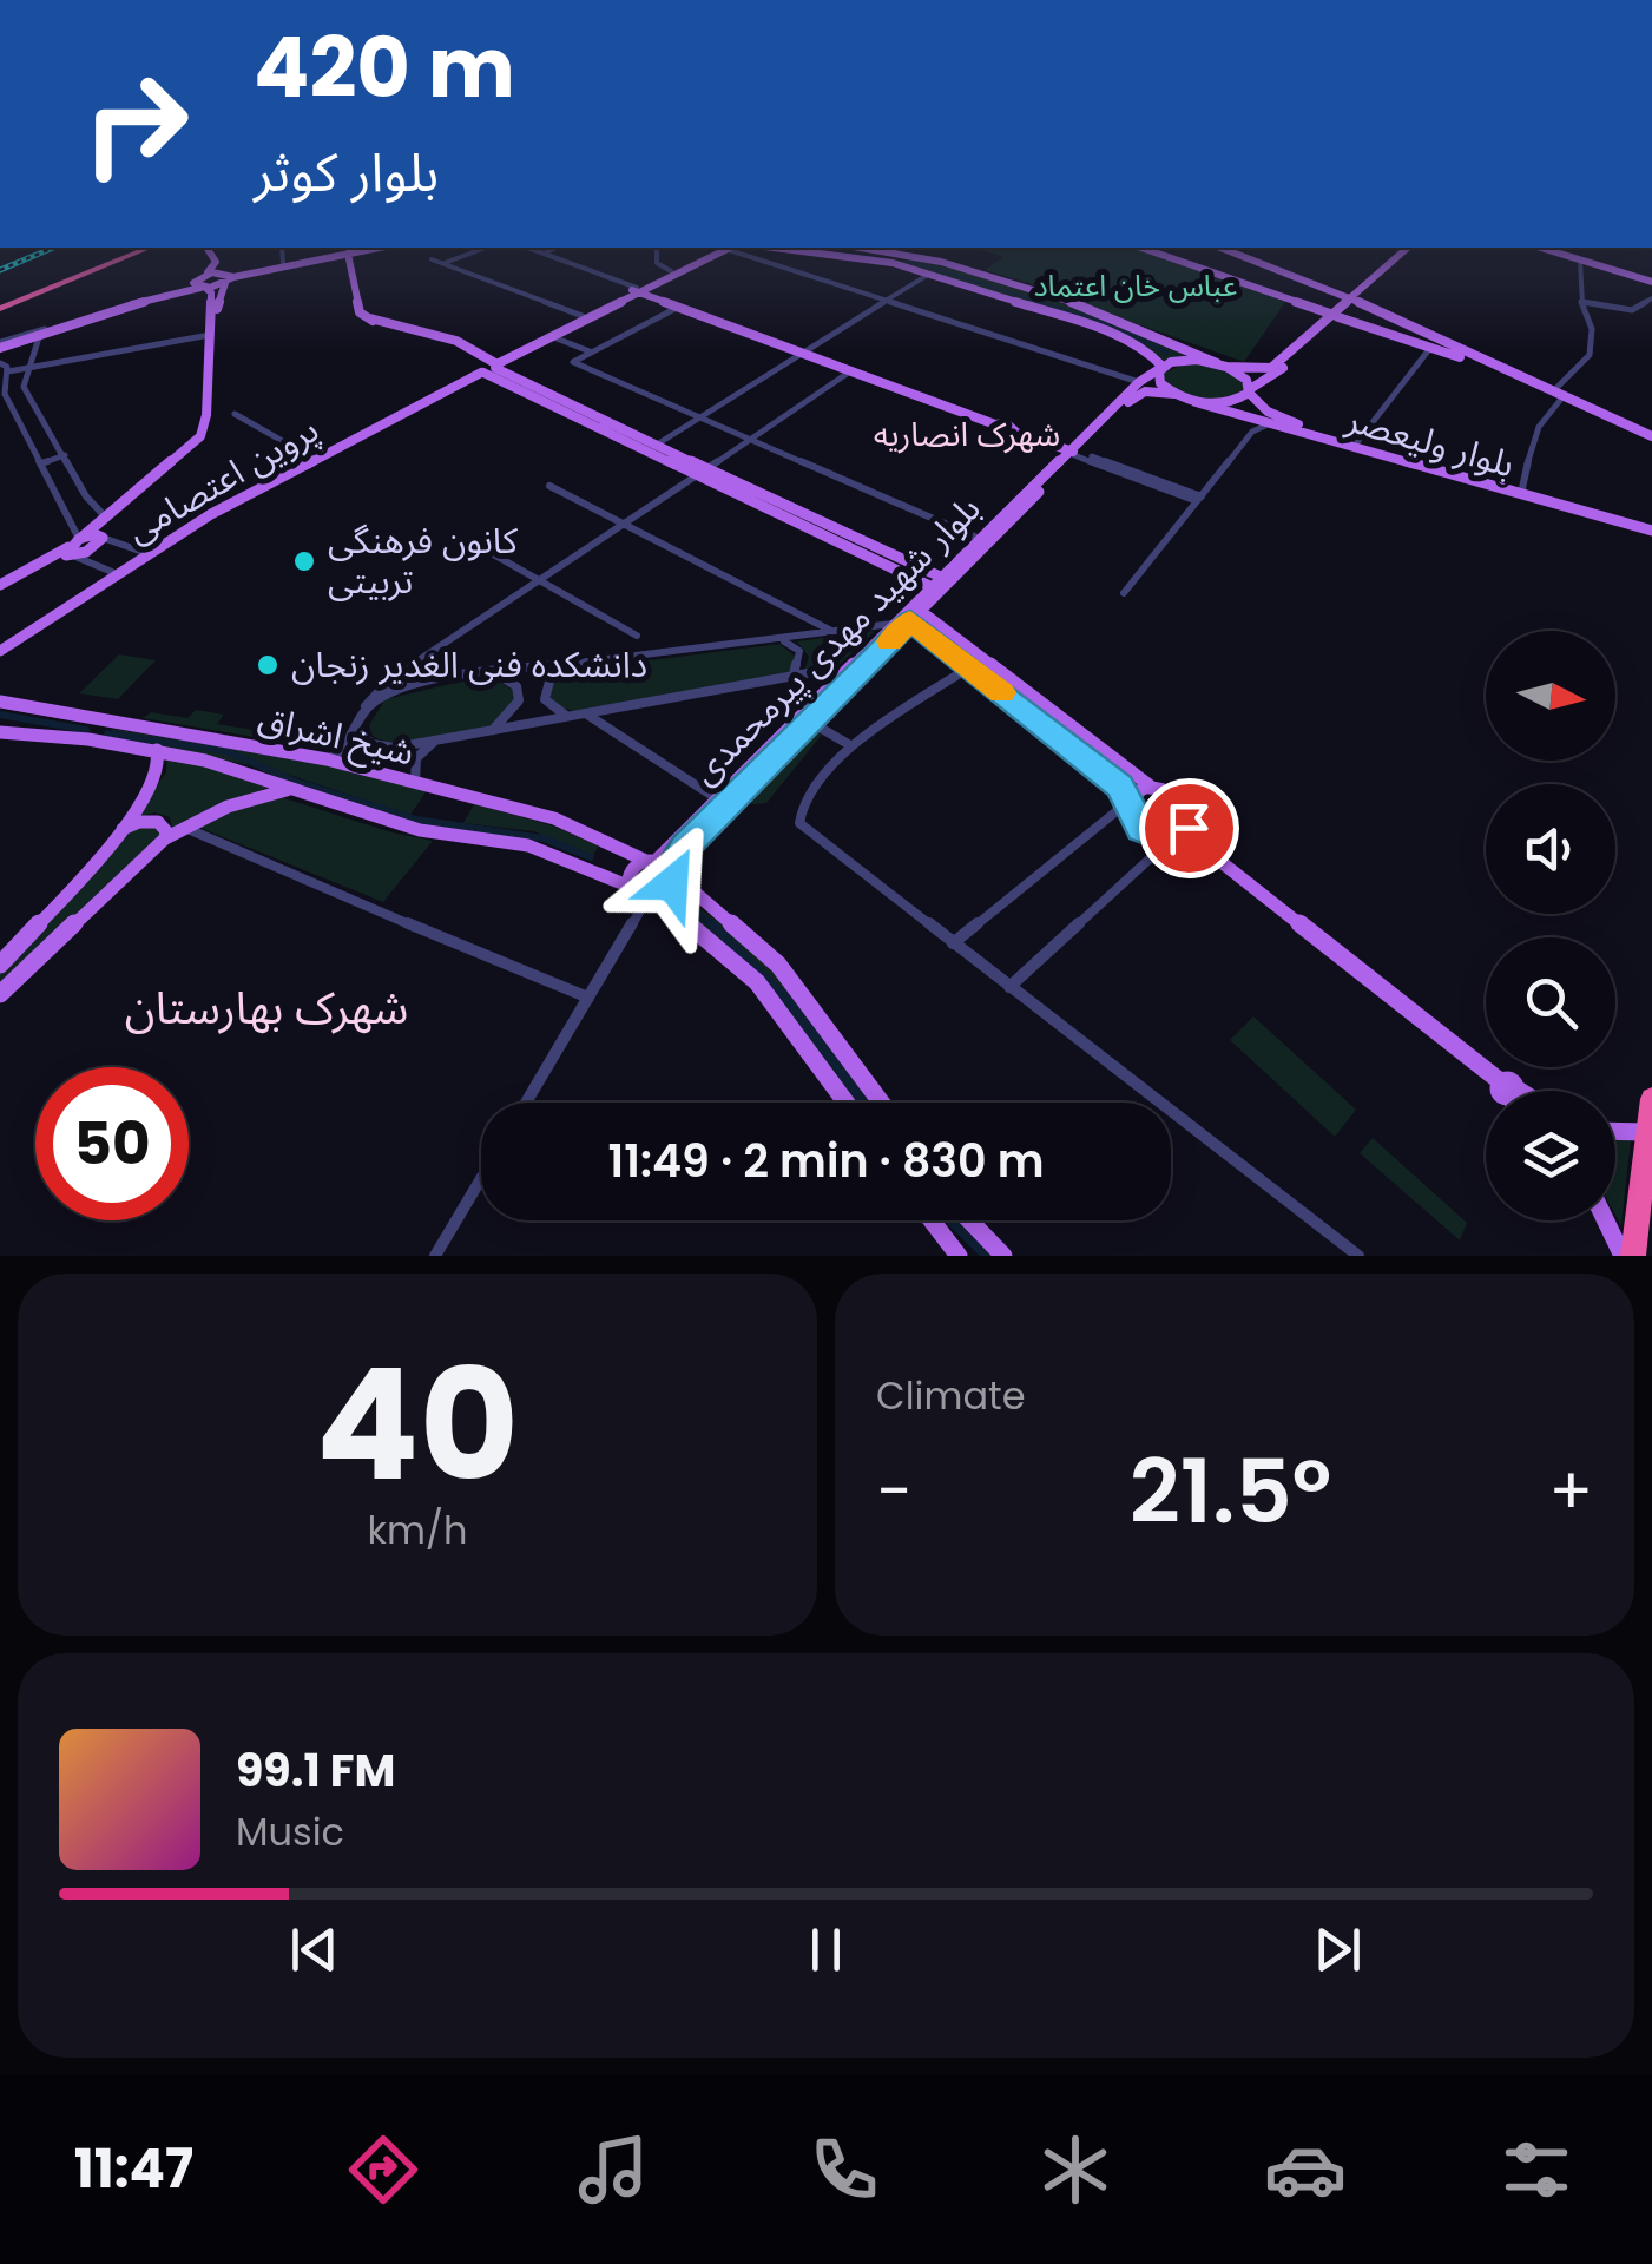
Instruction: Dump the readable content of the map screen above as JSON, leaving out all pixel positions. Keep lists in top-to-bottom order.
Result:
{
  "streets": {
    "main road": [
      "بلوار ولیعصر",
      "پروین اعتصامی",
      "بلوار شهید مهدی پیرمحمدی",
      "شیخ اشراق"
    ]
  },
  "crossings": [
    ["بلوار ولیعصر", "بلوار شهید مهدی پیرمحمدی"],
    ["بلوار شهید مهدی پیرمحمدی", "شیخ اشراق"]
  ],
  "districts": ["شهرک انصاریه", "شهرک بهارستان"],
  "parks": ["عباس خان اعتماد"],
  "places": ["کانون فرهنگی تربیتی", "دانشکده فنی الغدیر زنجان"],
  "north": "right",
  "page": {
    "turn": ["420 m", "بلوار کوثر"],
    "limit": "50",
    "trip": "11:49 · 2 min · 830 m",
    "tile": [
      ["40", "km/h"],
      "Climate"
    ],
    "heat": ["−", "21.5°", "+"],
    "song": ["99.1 FM", "Music"],
    "tabs": "11:47"
  }
}
